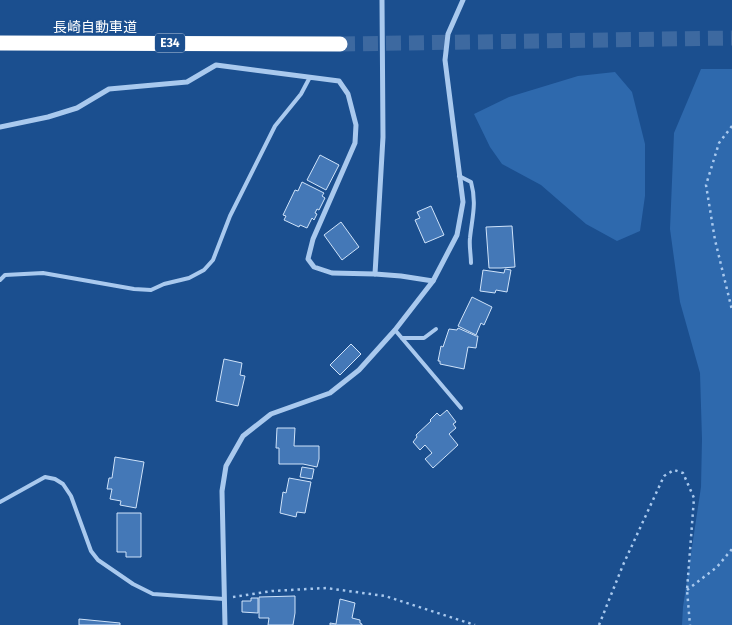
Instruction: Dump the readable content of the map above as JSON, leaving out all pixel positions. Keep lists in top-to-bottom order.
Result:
{
  "streets": {
    "highway": ["長崎自動車道", "E34"]
  }
}
